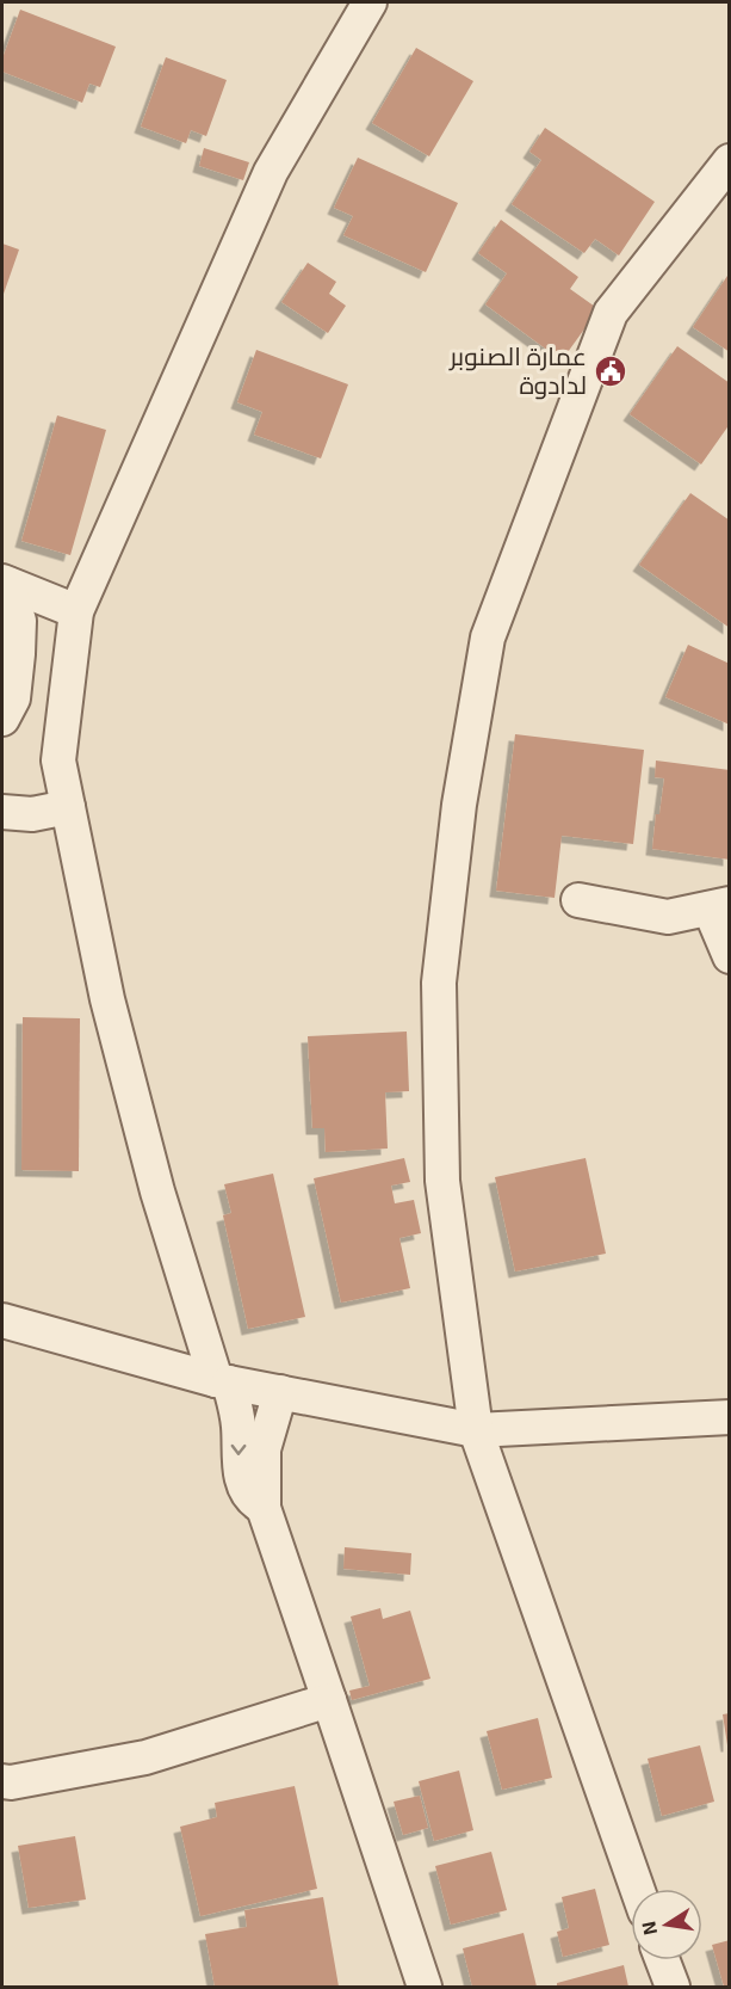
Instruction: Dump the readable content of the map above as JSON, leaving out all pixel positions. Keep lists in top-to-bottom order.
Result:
{
  "places": {
    "public building": ["عمارة الصنوبر لدادوة"]
  },
  "north": "left"
}
